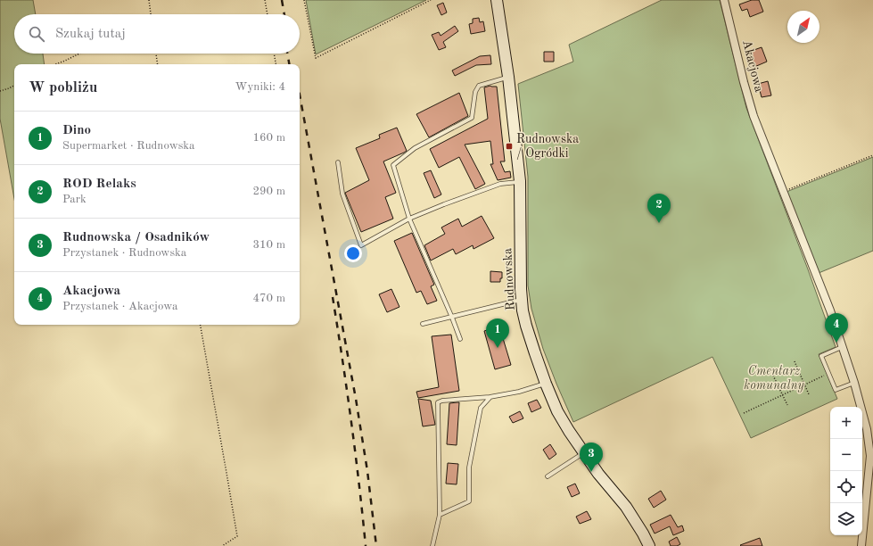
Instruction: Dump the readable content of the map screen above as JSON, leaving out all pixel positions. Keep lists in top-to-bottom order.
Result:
{
  "streets": {
    "main road": ["Rudnowska"],
    "street": ["Akacjowa"]
  },
  "parks": ["Cmentarz komunalny"],
  "places": {
    "transit": ["Rudnowska / Ogródki"]
  },
  "north": "top right",
  "page": {
    "search": "Szukaj tutaj",
    "heading": ["W pobliżu", "Wyniki: 4"],
    "list": [
      {
        "mark": "1",
        "name": "Dino",
        "note": "Supermarket · Rudnowska",
        "value": "160 m"
      },
      {
        "mark": "2",
        "name": "ROD Relaks",
        "note": "Park",
        "value": "290 m"
      },
      {
        "mark": "3",
        "name": "Rudnowska / Osadników",
        "note": "Przystanek · Rudnowska",
        "value": "310 m"
      },
      {
        "mark": "4",
        "name": "Akacjowa",
        "note": "Przystanek · Akacjowa",
        "value": "470 m"
      }
    ],
    "pins": [
      "2",
      "4",
      "1",
      "3"
    ],
    "map_buttons": ["+", "−"]
  }
}
